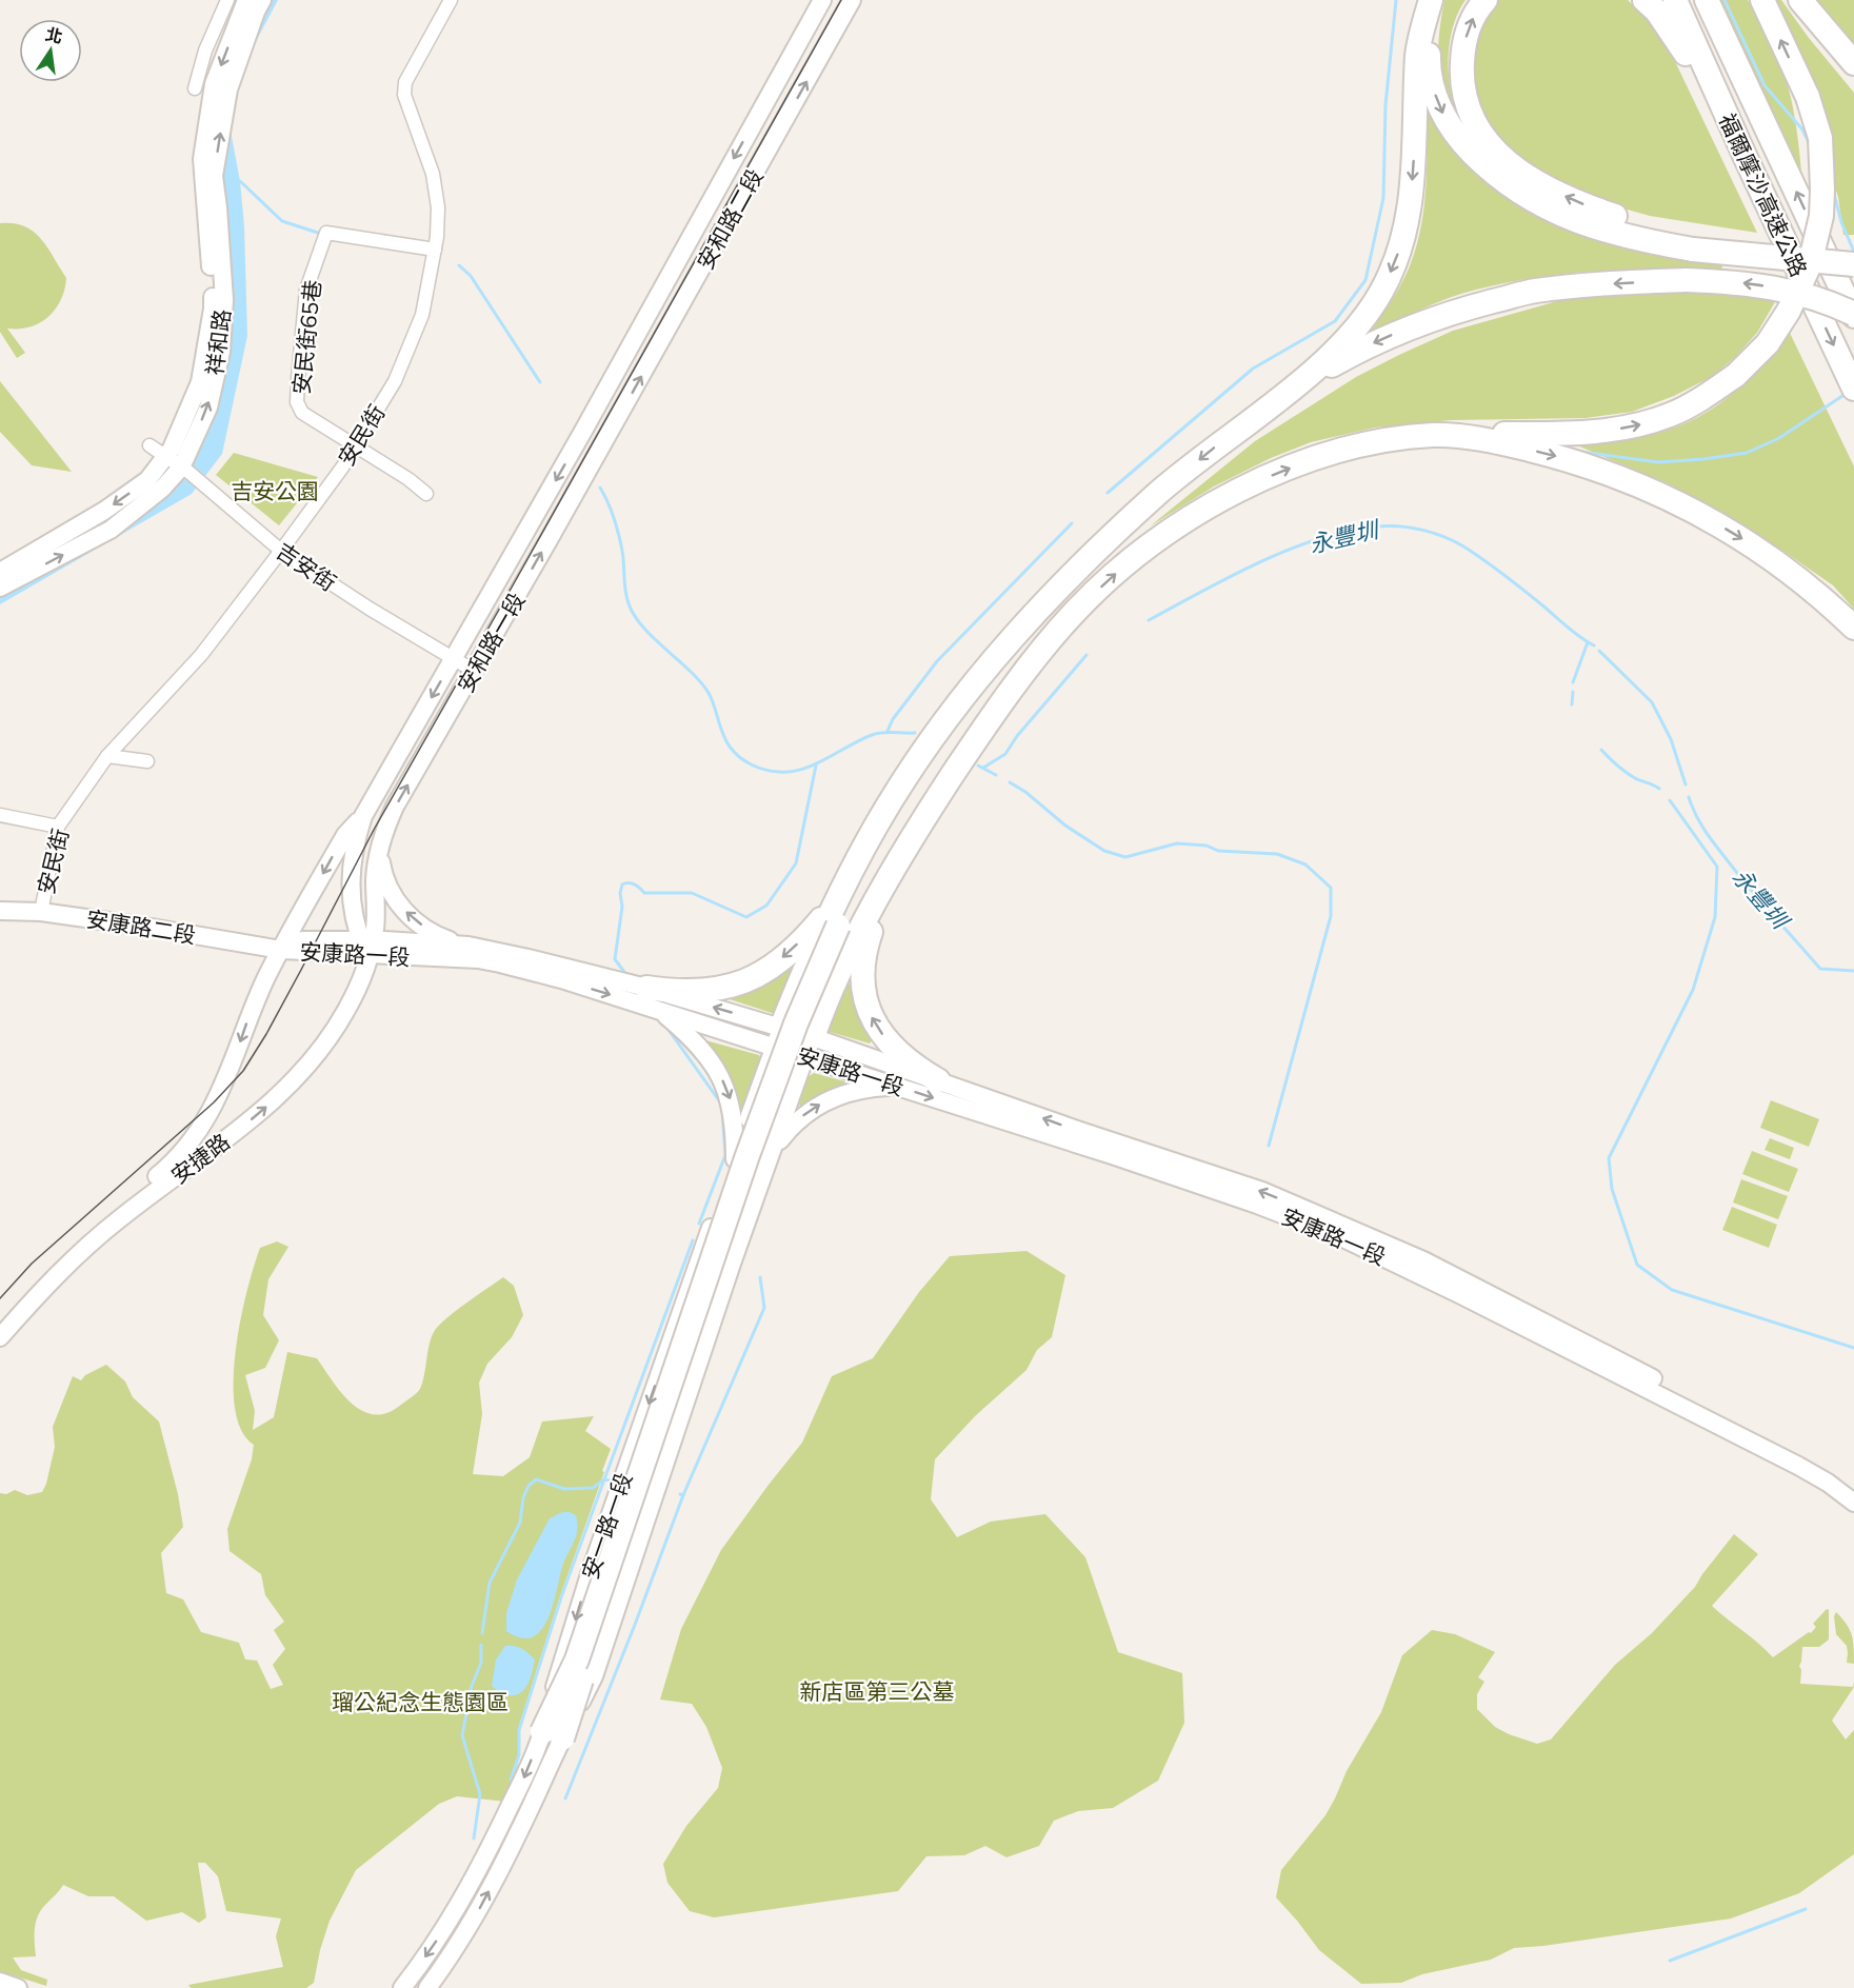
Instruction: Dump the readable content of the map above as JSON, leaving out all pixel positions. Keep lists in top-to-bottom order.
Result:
{
  "streets": {
    "highway": ["福爾摩沙高速公路"],
    "main road": [
      "安和路二段",
      "祥和路",
      "安和路一段",
      "安康路二段",
      "安康路一段",
      "安捷路",
      "安一路一段"
    ],
    "street": ["安民街65巷", "安民街", "吉安街"]
  },
  "crossings": [
    ["安和路二段", "安和路一段"],
    ["安民街65巷", "安民街"],
    ["祥和路", "吉安街"],
    ["安民街", "吉安街"],
    ["安民街", "安康路二段"],
    ["吉安街", "安和路一段"],
    ["安和路一段", "安康路二段"],
    ["安和路一段", "安康路一段"],
    ["安和路一段", "安捷路"],
    ["安康路二段", "安康路一段"],
    ["安康路二段", "安捷路"],
    ["安康路一段", "安捷路"],
    ["安康路一段", "安一路一段"]
  ],
  "water": ["永豐圳"],
  "parks": ["吉安公園", "新店區第三公墓", "瑠公紀念生態園區"],
  "north": "top"
}
